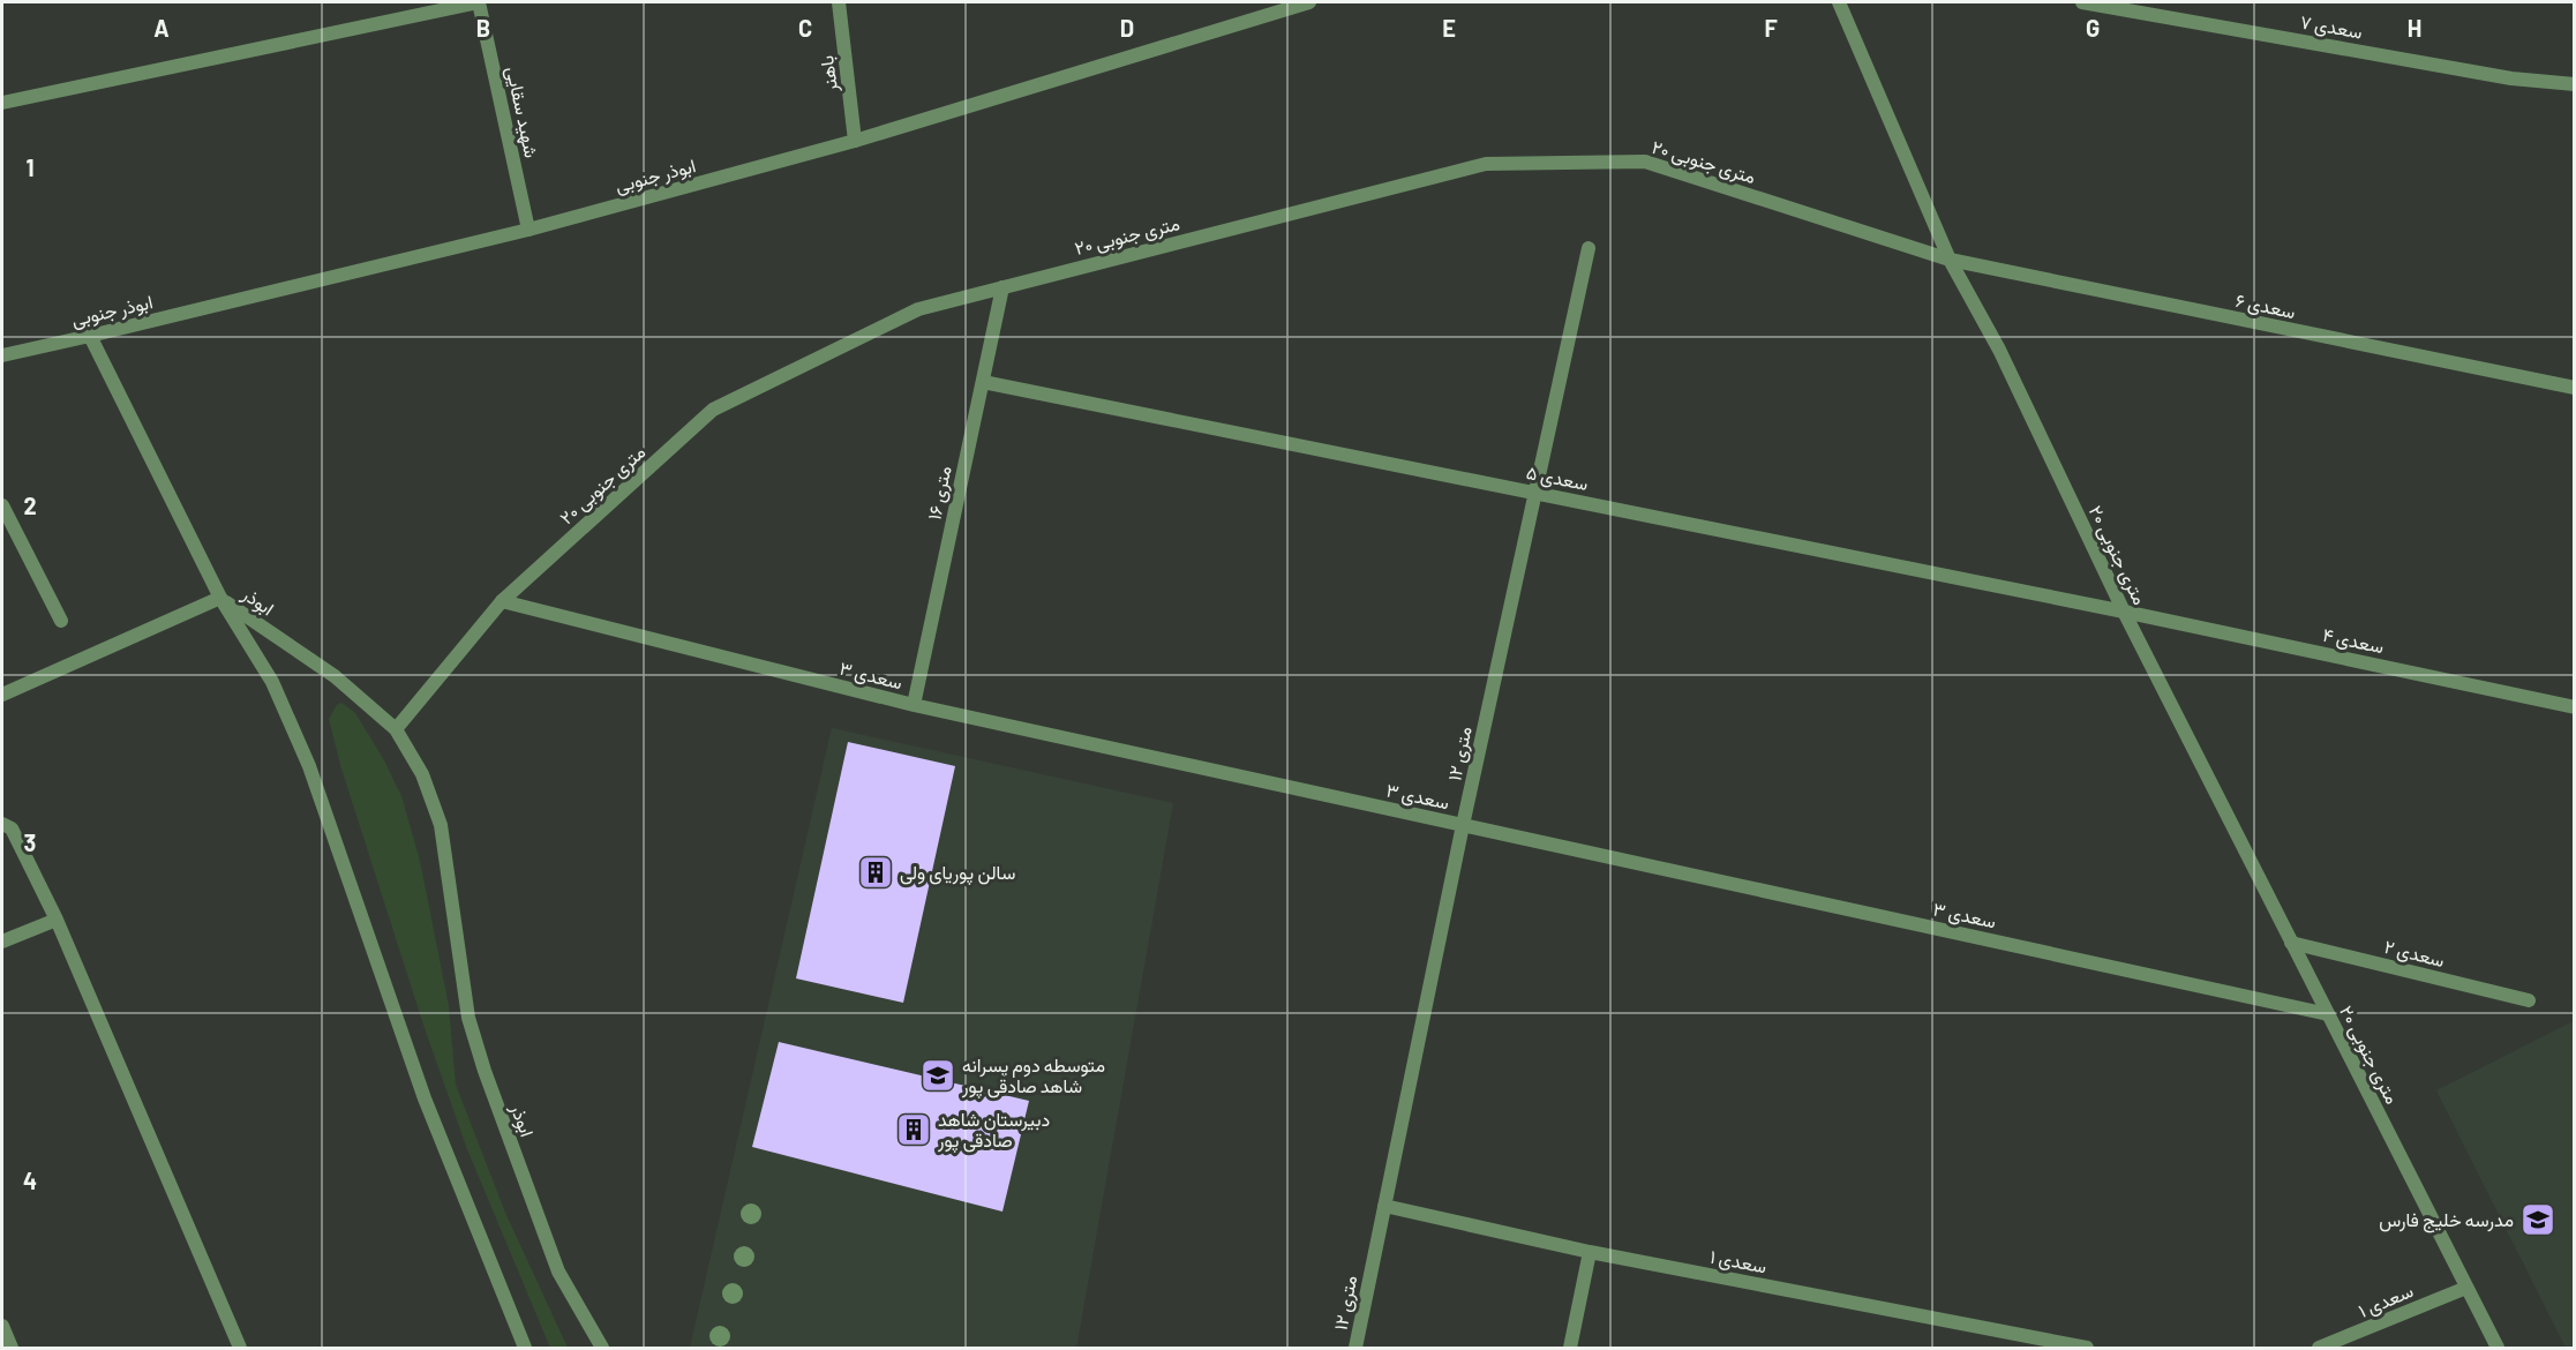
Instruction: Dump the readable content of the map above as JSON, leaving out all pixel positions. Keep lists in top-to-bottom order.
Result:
{
  "streets": {
    "street": [
      "سعدی ۷",
      "باهنر",
      "شهید سقایی",
      "۲۰ متری جنوبی",
      "ابوذر جنوبی",
      "سعدی ۶",
      "سعدی ۵",
      "۱۶ متری",
      "ابوذر",
      "سعدی ۴",
      "سعدی ۳",
      "۱۲ متری",
      "سعدی ۲",
      "سعدی ۱"
    ]
  },
  "crossings": [
    ["باهنر", "ابوذر جنوبی"],
    ["شهید سقایی", "ابوذر جنوبی"],
    ["۲۰ متری جنوبی", "سعدی ۶"],
    ["۲۰ متری جنوبی", "سعدی ۵"],
    ["۲۰ متری جنوبی", "۱۶ متری"],
    ["۲۰ متری جنوبی", "ابوذر"],
    ["۲۰ متری جنوبی", "سعدی ۴"],
    ["۲۰ متری جنوبی", "سعدی ۳"],
    ["۲۰ متری جنوبی", "سعدی ۲"],
    ["۲۰ متری جنوبی", "سعدی ۱"],
    ["سعدی ۵", "۱۶ متری"],
    ["سعدی ۵", "سعدی ۴"],
    ["سعدی ۵", "۱۲ متری"],
    ["۱۶ متری", "سعدی ۳"],
    ["سعدی ۳", "۱۲ متری"],
    ["۱۲ متری", "سعدی ۱"]
  ],
  "places": {
    "building": ["سالن پوریای ولی", "دبیرستان شاهد صادقی پور"],
    "school or university": ["متوسطه دوم پسرانه شاهد صادقی پور", "مدرسه خلیج فارس"]
  },
  "grid": {
    "columns": [
      "A",
      "B",
      "C",
      "D",
      "E",
      "F",
      "G",
      "H"
    ],
    "rows": [
      "1",
      "2",
      "3",
      "4"
    ]
  }
}
